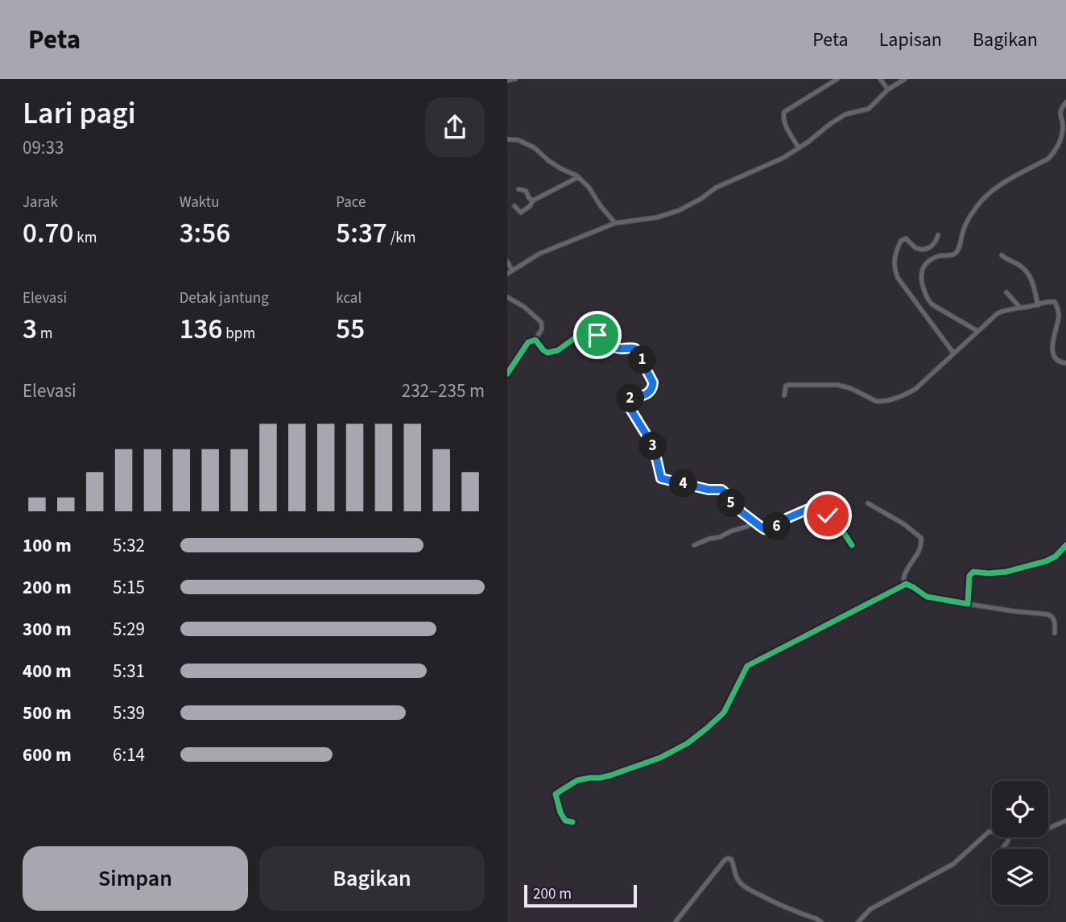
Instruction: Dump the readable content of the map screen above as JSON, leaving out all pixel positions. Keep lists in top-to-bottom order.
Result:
{
  "scale_bar": "200 m",
  "page": {
    "header": "Peta",
    "nav": ["Peta", "Lapisan", "Bagikan"],
    "heading": ["Lari pagi", "09:33"],
    "stats": [
      ["Jarak", "0.70 km"],
      ["Waktu", "3:56"],
      ["Pace", "5:37 /km"],
      ["Elevasi", "3 m"],
      ["Detak jantung", "136 bpm"],
      ["kcal", "55"]
    ],
    "pins": [
      "1",
      "2",
      "3",
      "4",
      "5",
      "6"
    ],
    "chart": ["Elevasi", "232–235 m"],
    "list": [
      {
        "name": "100 m",
        "note": "5:32"
      },
      {
        "name": "200 m",
        "note": "5:15"
      },
      {
        "name": "300 m",
        "note": "5:29"
      },
      {
        "name": "400 m",
        "note": "5:31"
      },
      {
        "name": "500 m",
        "note": "5:39"
      },
      {
        "name": "600 m",
        "note": "6:14"
      }
    ],
    "buttons": ["Simpan", "Bagikan"],
    "scale": "200 m"
  }
}
